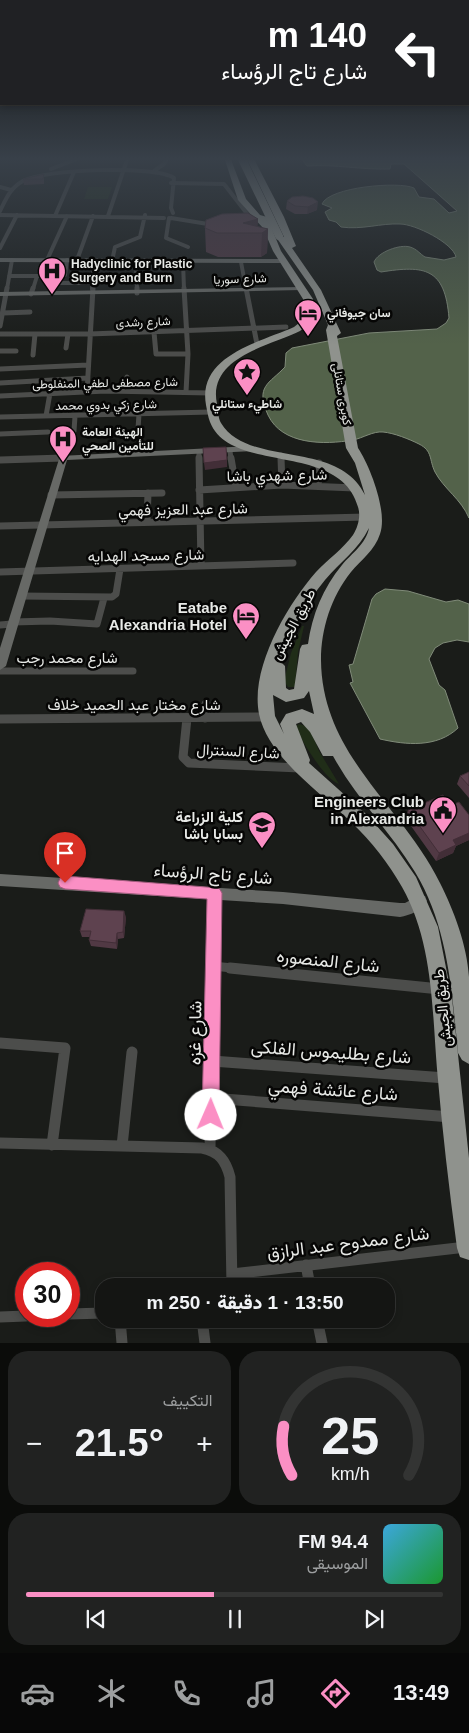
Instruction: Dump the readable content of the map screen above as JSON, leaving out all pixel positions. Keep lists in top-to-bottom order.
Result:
{
  "streets": {
    "highway": ["كوبرى ستانلى", "طريق الجيش"],
    "street": [
      "شارع سوريا",
      "شارع رشدى",
      "شارع مصطفى لطفي المنفلوطى",
      "شارع زكي بدوي محمد",
      "شارع شهدي باشا",
      "شارع عبد العزيز فهمي",
      "شارع مسجد الهدايه",
      "شارع محمد رجب",
      "شارع مختار عبد الحميد خلاف",
      "شارع السنترال",
      "شارع تاج الرؤساء",
      "شارع المنصوره",
      "شارع غزه",
      "شارع بطليموس الفلكى",
      "شارع عائشة فهمي",
      "شارع ممدوح عبد الرازق"
    ]
  },
  "crossings": [
    ["كوبرى ستانلى", "طريق الجيش"],
    ["شارع عبد العزيز فهمي", "طريق الجيش"],
    ["طريق الجيش", "شارع مختار عبد الحميد خلاف"],
    ["طريق الجيش", "شارع السنترال"],
    ["طريق الجيش", "شارع تاج الرؤساء"],
    ["طريق الجيش", "شارع المنصوره"],
    ["طريق الجيش", "شارع بطليموس الفلكى"],
    ["طريق الجيش", "شارع عائشة فهمي"],
    ["طريق الجيش", "شارع ممدوح عبد الرازق"],
    ["شارع مختار عبد الحميد خلاف", "شارع السنترال"],
    ["شارع تاج الرؤساء", "شارع غزه"],
    ["شارع المنصوره", "شارع غزه"],
    ["شارع غزه", "شارع بطليموس الفلكى"],
    ["شارع غزه", "شارع عائشة فهمي"]
  ],
  "places": {
    "hospital": ["Hadyclinic for Plastic Surgery and Burn", "الهيئة العامة للتأمين الصحي"],
    "hotel": ["سان جيوفاني", "Eatabe Alexandria Hotel"],
    "place": ["شاطيء ستانلي"],
    "public building": ["Engineers Club in Alexandria"],
    "school or university": ["كلية الزراعة بسابا باشا"]
  },
  "page": {
    "turn": ["140 m", "شارع تاج الرؤساء"],
    "limit": "30",
    "trip": "13:50 · 1 دقيقة · 250 m",
    "tile": "التكييف",
    "heat": ["−", "21.5°", "+"],
    "song": ["94.4 FM", "الموسيقى"],
    "tabs": "13:49",
    "gauge": ["25", "km/h"]
  }
}
